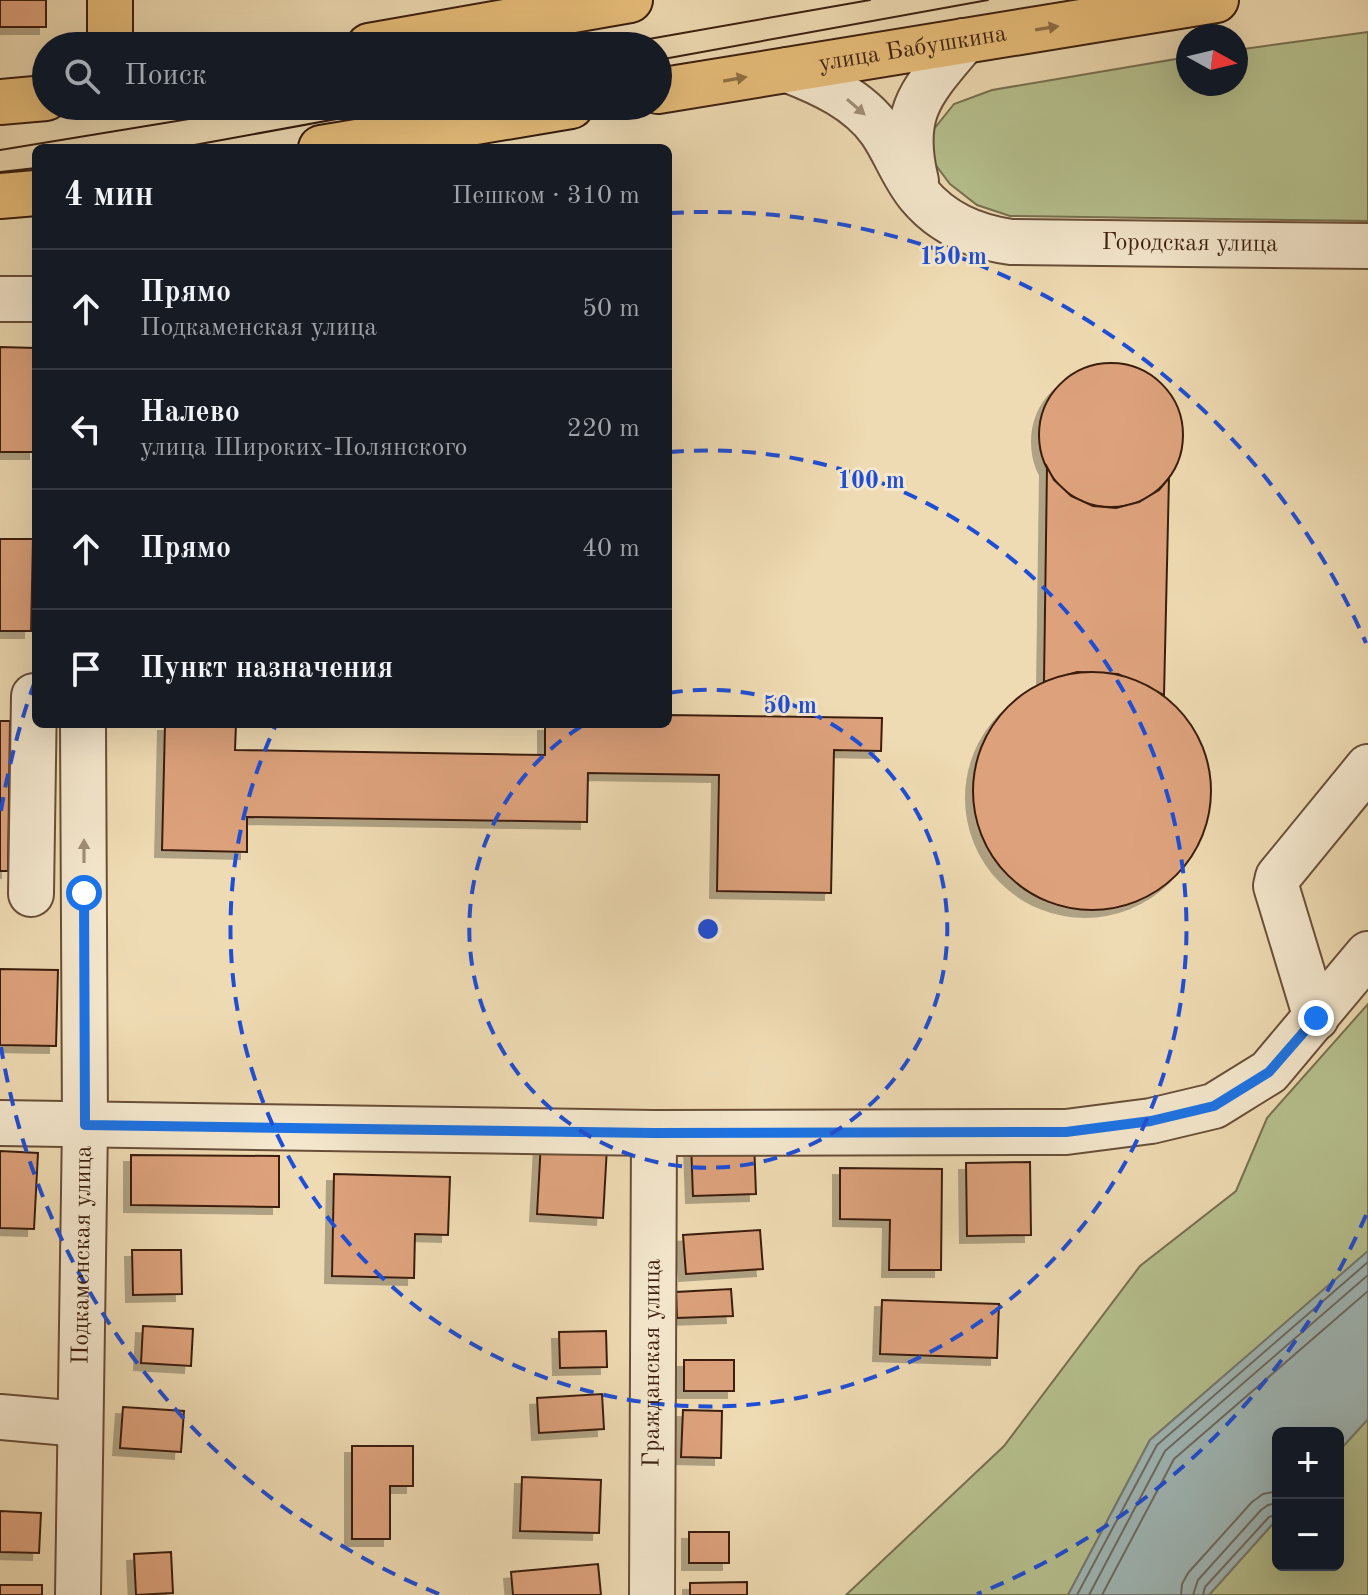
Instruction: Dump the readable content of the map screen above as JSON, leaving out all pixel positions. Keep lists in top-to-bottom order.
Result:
{
  "streets": {
    "main road": ["улица Бабушкина"],
    "street": ["Городская улица", "Подкаменская улица", "Гражданская улица"]
  },
  "crossings": [
    ["улица Бабушкина", "Городская улица"]
  ],
  "one_way": ["улица Бабушкина"],
  "north": "right",
  "page": {
    "search": "Поиск",
    "heading": ["4 мин", "Пешком · 310 m"],
    "list": [
      ["Прямо", "Подкаменская улица", "50 m"],
      ["Налево", "улица Широких-Полянского", "220 m"],
      ["Прямо", "40 m"],
      "Пункт назначения"
    ],
    "map_buttons": ["+", "−"]
  },
  "rings": ["150 m", "100 m", "50 m"]
}
